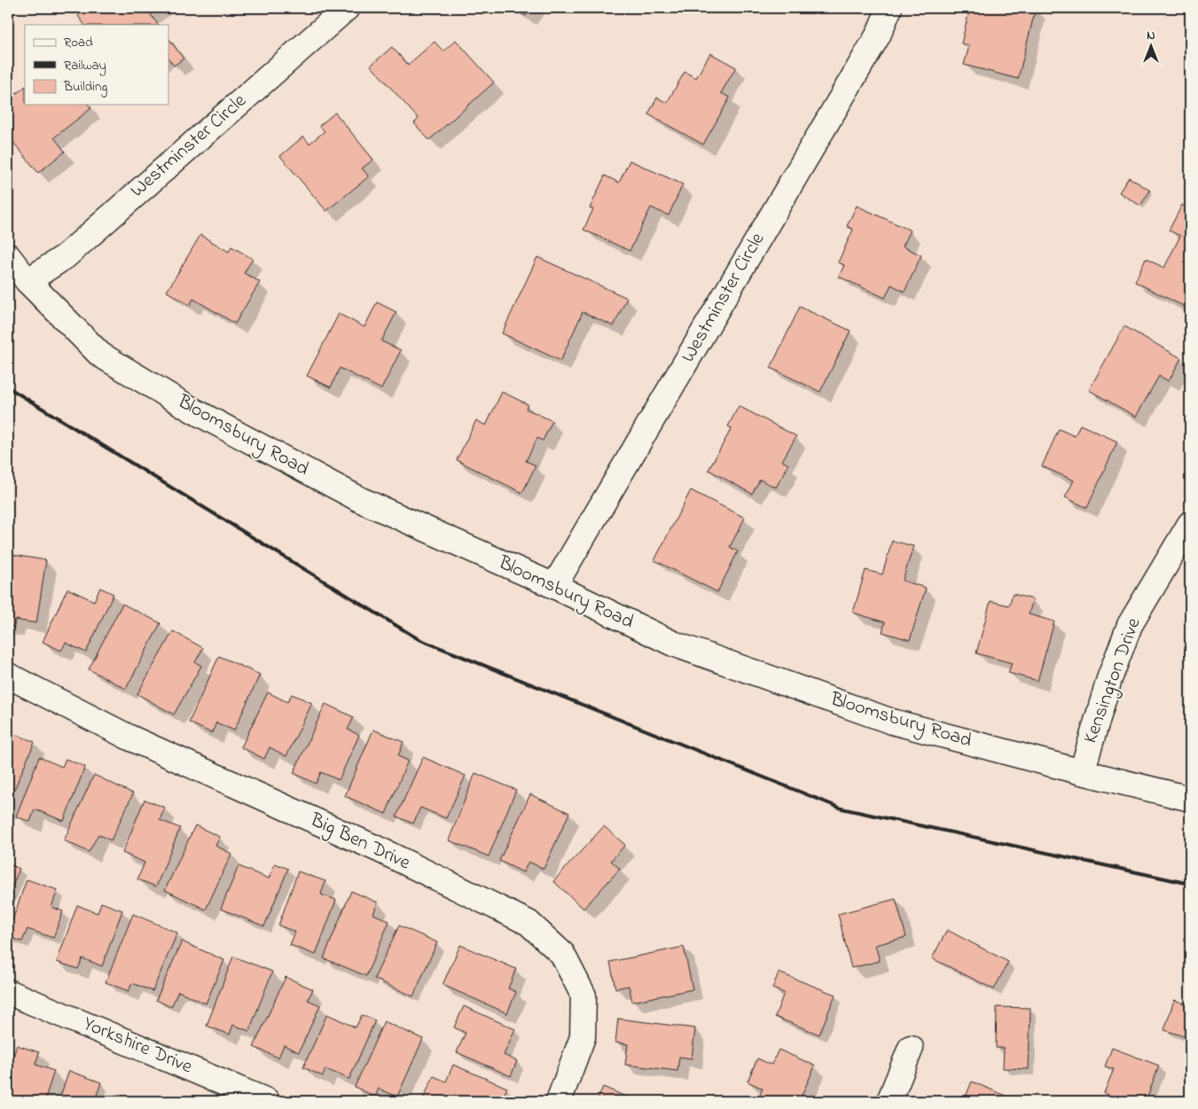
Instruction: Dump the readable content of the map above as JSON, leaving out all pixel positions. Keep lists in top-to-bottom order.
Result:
{
  "streets": {
    "street": [
      "Westminster Circle",
      "Bloomsbury Road",
      "Kensington Drive",
      "Big Ben Drive",
      "Yorkshire Drive"
    ]
  },
  "crossings": [
    ["Westminster Circle", "Bloomsbury Road"],
    ["Bloomsbury Road", "Kensington Drive"]
  ],
  "legend": ["Road", "Railway", "Building"],
  "north": "top"
}
